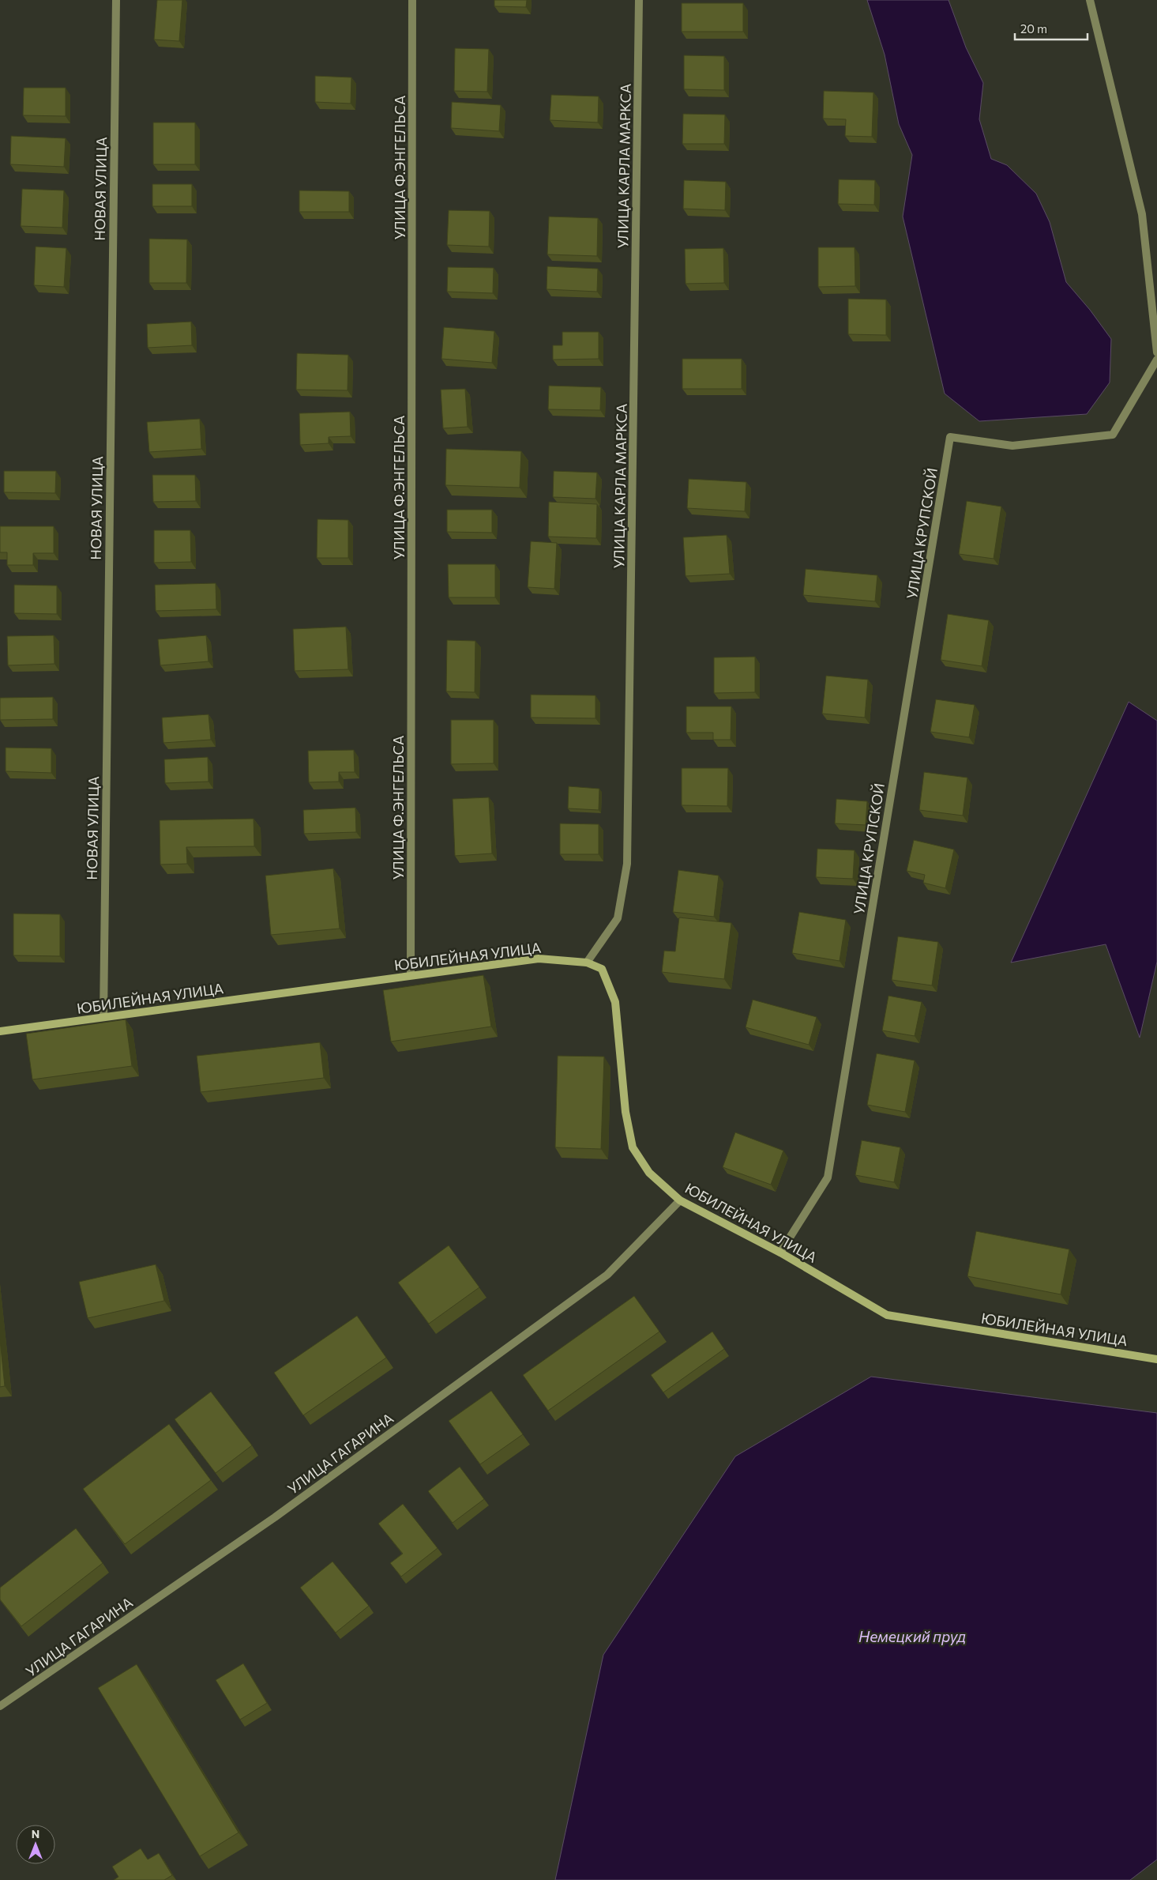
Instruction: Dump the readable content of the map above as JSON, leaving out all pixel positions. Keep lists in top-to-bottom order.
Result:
{
  "streets": {
    "street": [
      "УЛИЦА КАРЛА МАРКСА",
      "УЛИЦА Ф.ЭНГЕЛЬСА",
      "НОВАЯ УЛИЦА",
      "УЛИЦА КРУПСКОЙ",
      "ЮБИЛЕЙНАЯ УЛИЦА",
      "УЛИЦА ГАГАРИНА"
    ]
  },
  "crossings": [
    ["УЛИЦА КАРЛА МАРКСА", "ЮБИЛЕЙНАЯ УЛИЦА"],
    ["УЛИЦА Ф.ЭНГЕЛЬСА", "ЮБИЛЕЙНАЯ УЛИЦА"],
    ["НОВАЯ УЛИЦА", "ЮБИЛЕЙНАЯ УЛИЦА"],
    ["УЛИЦА КРУПСКОЙ", "ЮБИЛЕЙНАЯ УЛИЦА"],
    ["ЮБИЛЕЙНАЯ УЛИЦА", "УЛИЦА ГАГАРИНА"]
  ],
  "water": ["Немецкий пруд"],
  "scale_bar": "20 m",
  "north": "top"
}
